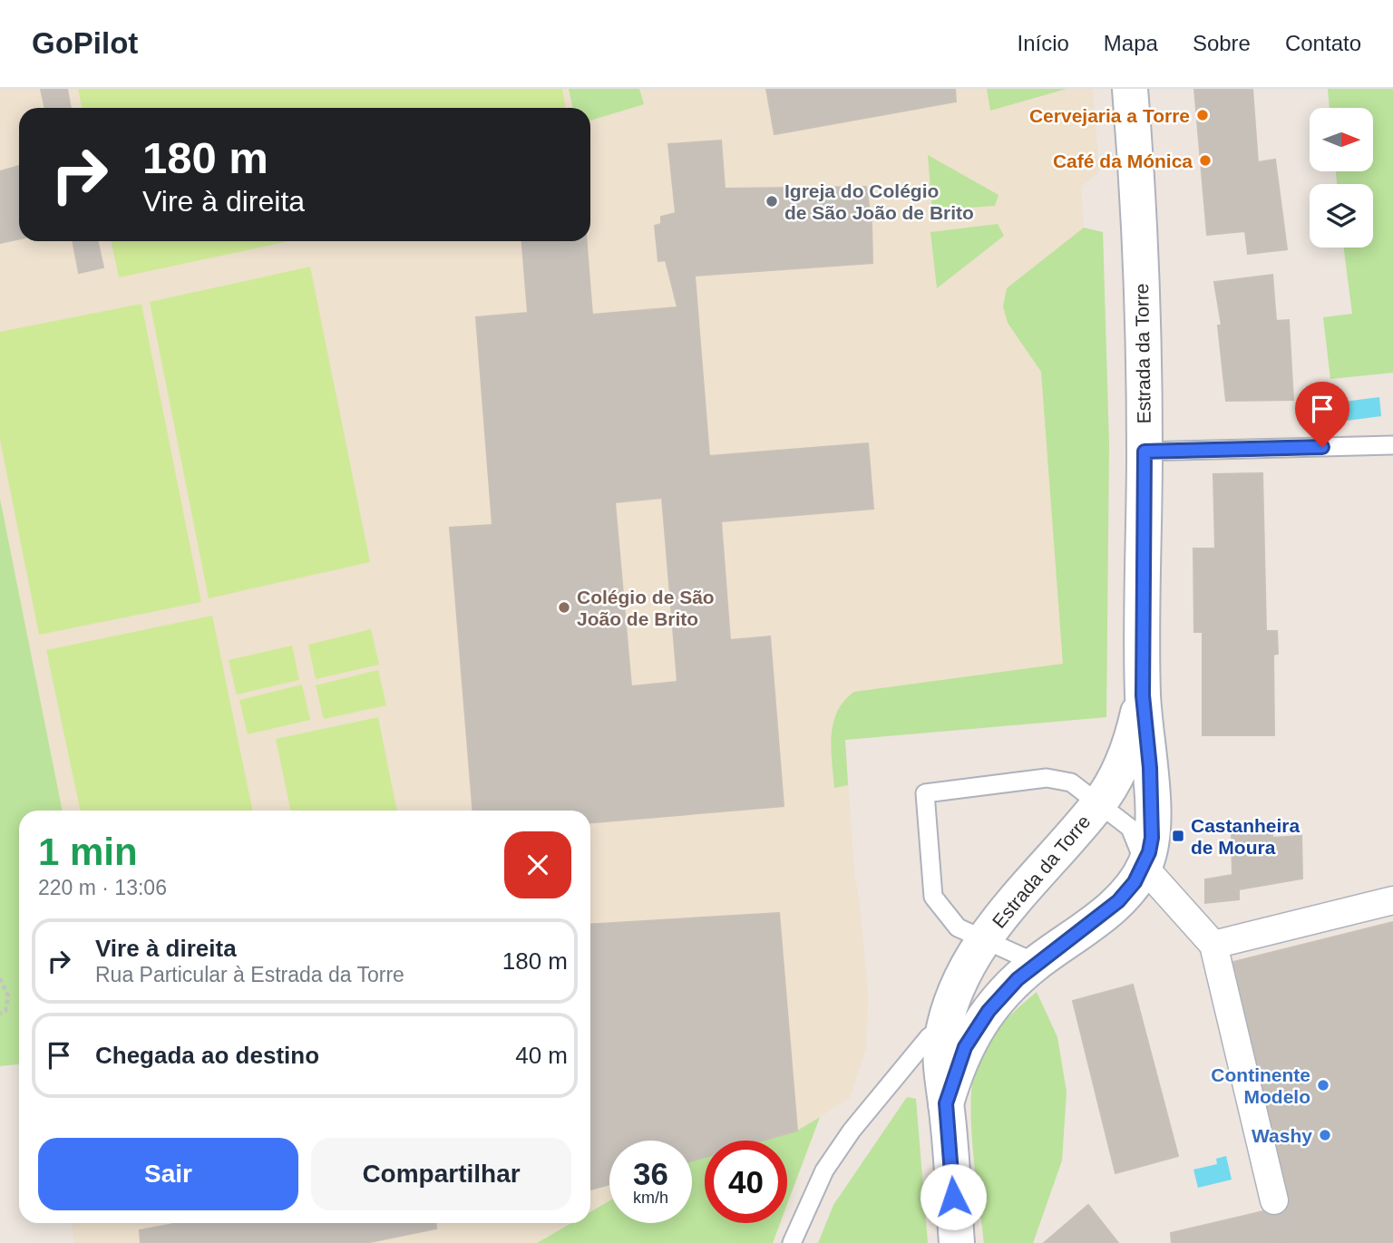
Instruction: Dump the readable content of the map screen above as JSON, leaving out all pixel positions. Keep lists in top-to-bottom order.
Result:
{
  "streets": {
    "street": ["Estrada da Torre"]
  },
  "places": {
    "other": [
      "Cervejaria a Torre",
      "Café da Mónica",
      "Igreja do Colégio de São João de Brito",
      "Colégio de São João de Brito",
      "Continente Modelo",
      "Washy"
    ],
    "transit": ["Castanheira de Moura"]
  },
  "north": "right",
  "page": {
    "header": "GoPilot",
    "nav": [
      "Início",
      "Mapa",
      "Sobre",
      "Contato"
    ],
    "turn": ["180 m", "Vire à direita"],
    "heading": ["1 min", "220 m · 13:06"],
    "list": [
      {
        "name": "Vire à direita",
        "note": "Rua Particular à Estrada da Torre",
        "value": "180 m"
      },
      {
        "name": "Chegada ao destino",
        "value": "40 m"
      }
    ],
    "buttons": ["Sair", "Compartilhar"],
    "speed": "36 km/h",
    "limit": "40"
  }
}
